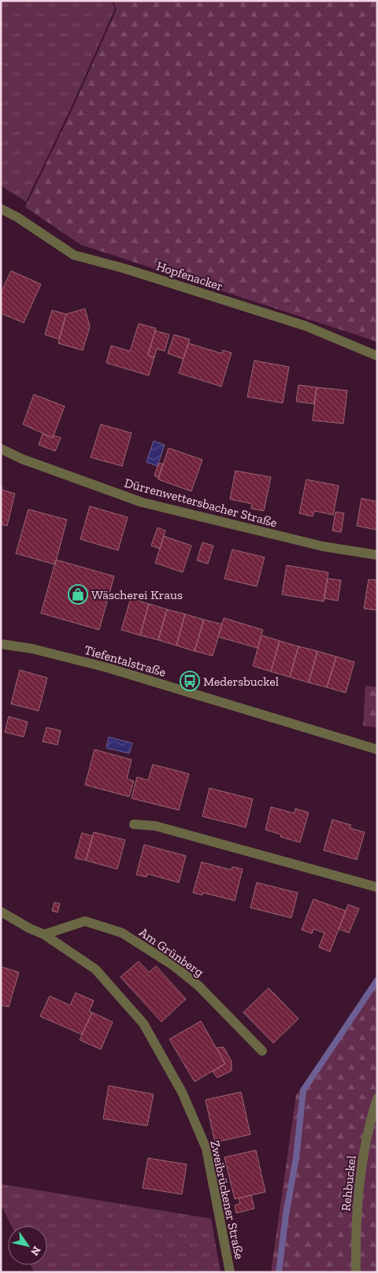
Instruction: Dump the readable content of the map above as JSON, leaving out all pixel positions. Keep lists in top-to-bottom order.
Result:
{
  "streets": {
    "street": [
      "Hopfenacker",
      "Dürrenwettersbacher Straße",
      "Tiefentalstraße",
      "Am Grünberg",
      "Rehbuckel",
      "Zweibrückener Straße"
    ]
  },
  "crossings": [
    ["Am Grünberg", "Zweibrückener Straße"]
  ],
  "places": {
    "shop": ["Wäscherei Kraus"],
    "bus stop": ["Medersbuckel"]
  },
  "north": "bottom right"
}
